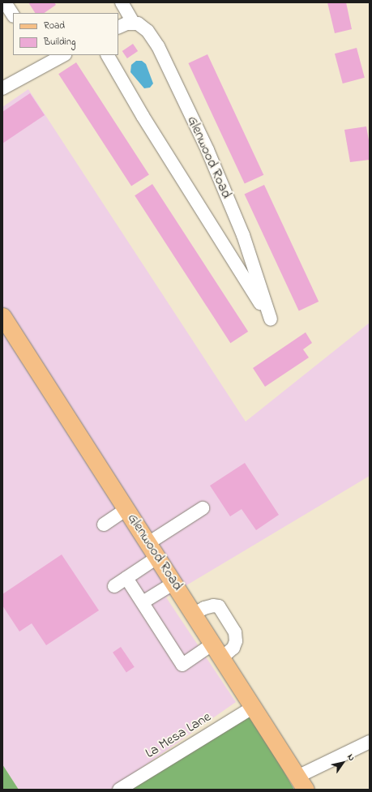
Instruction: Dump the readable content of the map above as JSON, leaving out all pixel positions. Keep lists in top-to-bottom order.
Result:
{
  "streets": {
    "main road": ["Glenwood Road"],
    "street": ["La Mesa Lane"]
  },
  "crossings": [
    ["Glenwood Road", "La Mesa Lane"]
  ],
  "legend": ["Road", "Building"],
  "north": "top right"
}
